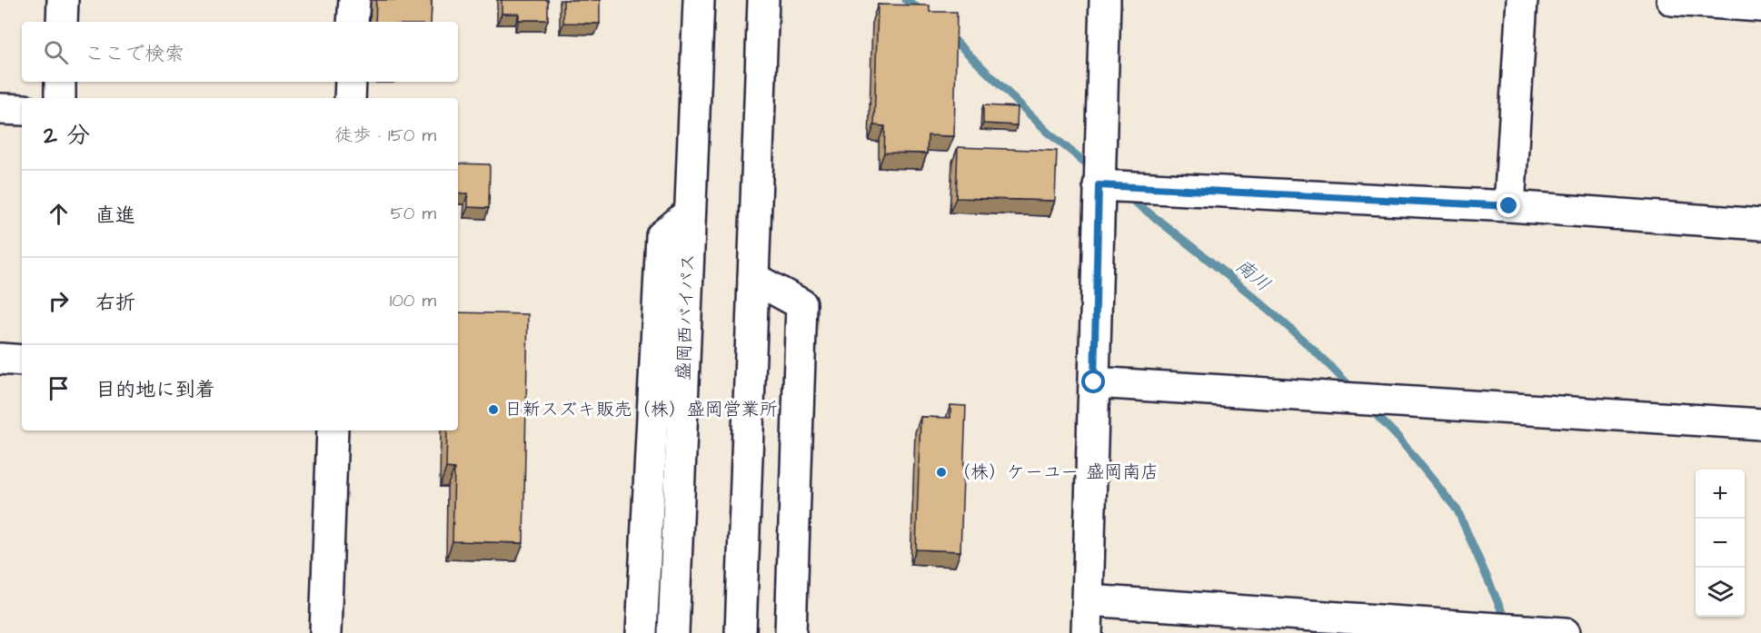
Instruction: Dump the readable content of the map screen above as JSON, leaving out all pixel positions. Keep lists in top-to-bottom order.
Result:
{
  "streets": {
    "main road": ["盛岡西バイパス"]
  },
  "water": ["南川"],
  "places": ["日新スズキ販売（株）盛岡営業所", "（株）ケーユー 盛岡南店"],
  "page": {
    "search": "ここで検索",
    "heading": ["2 分", "徒歩 · 150 m"],
    "list": [
      ["直進", "50 m"],
      ["右折", "100 m"],
      "目的地に到着"
    ],
    "map_buttons": ["+", "−"]
  }
}
